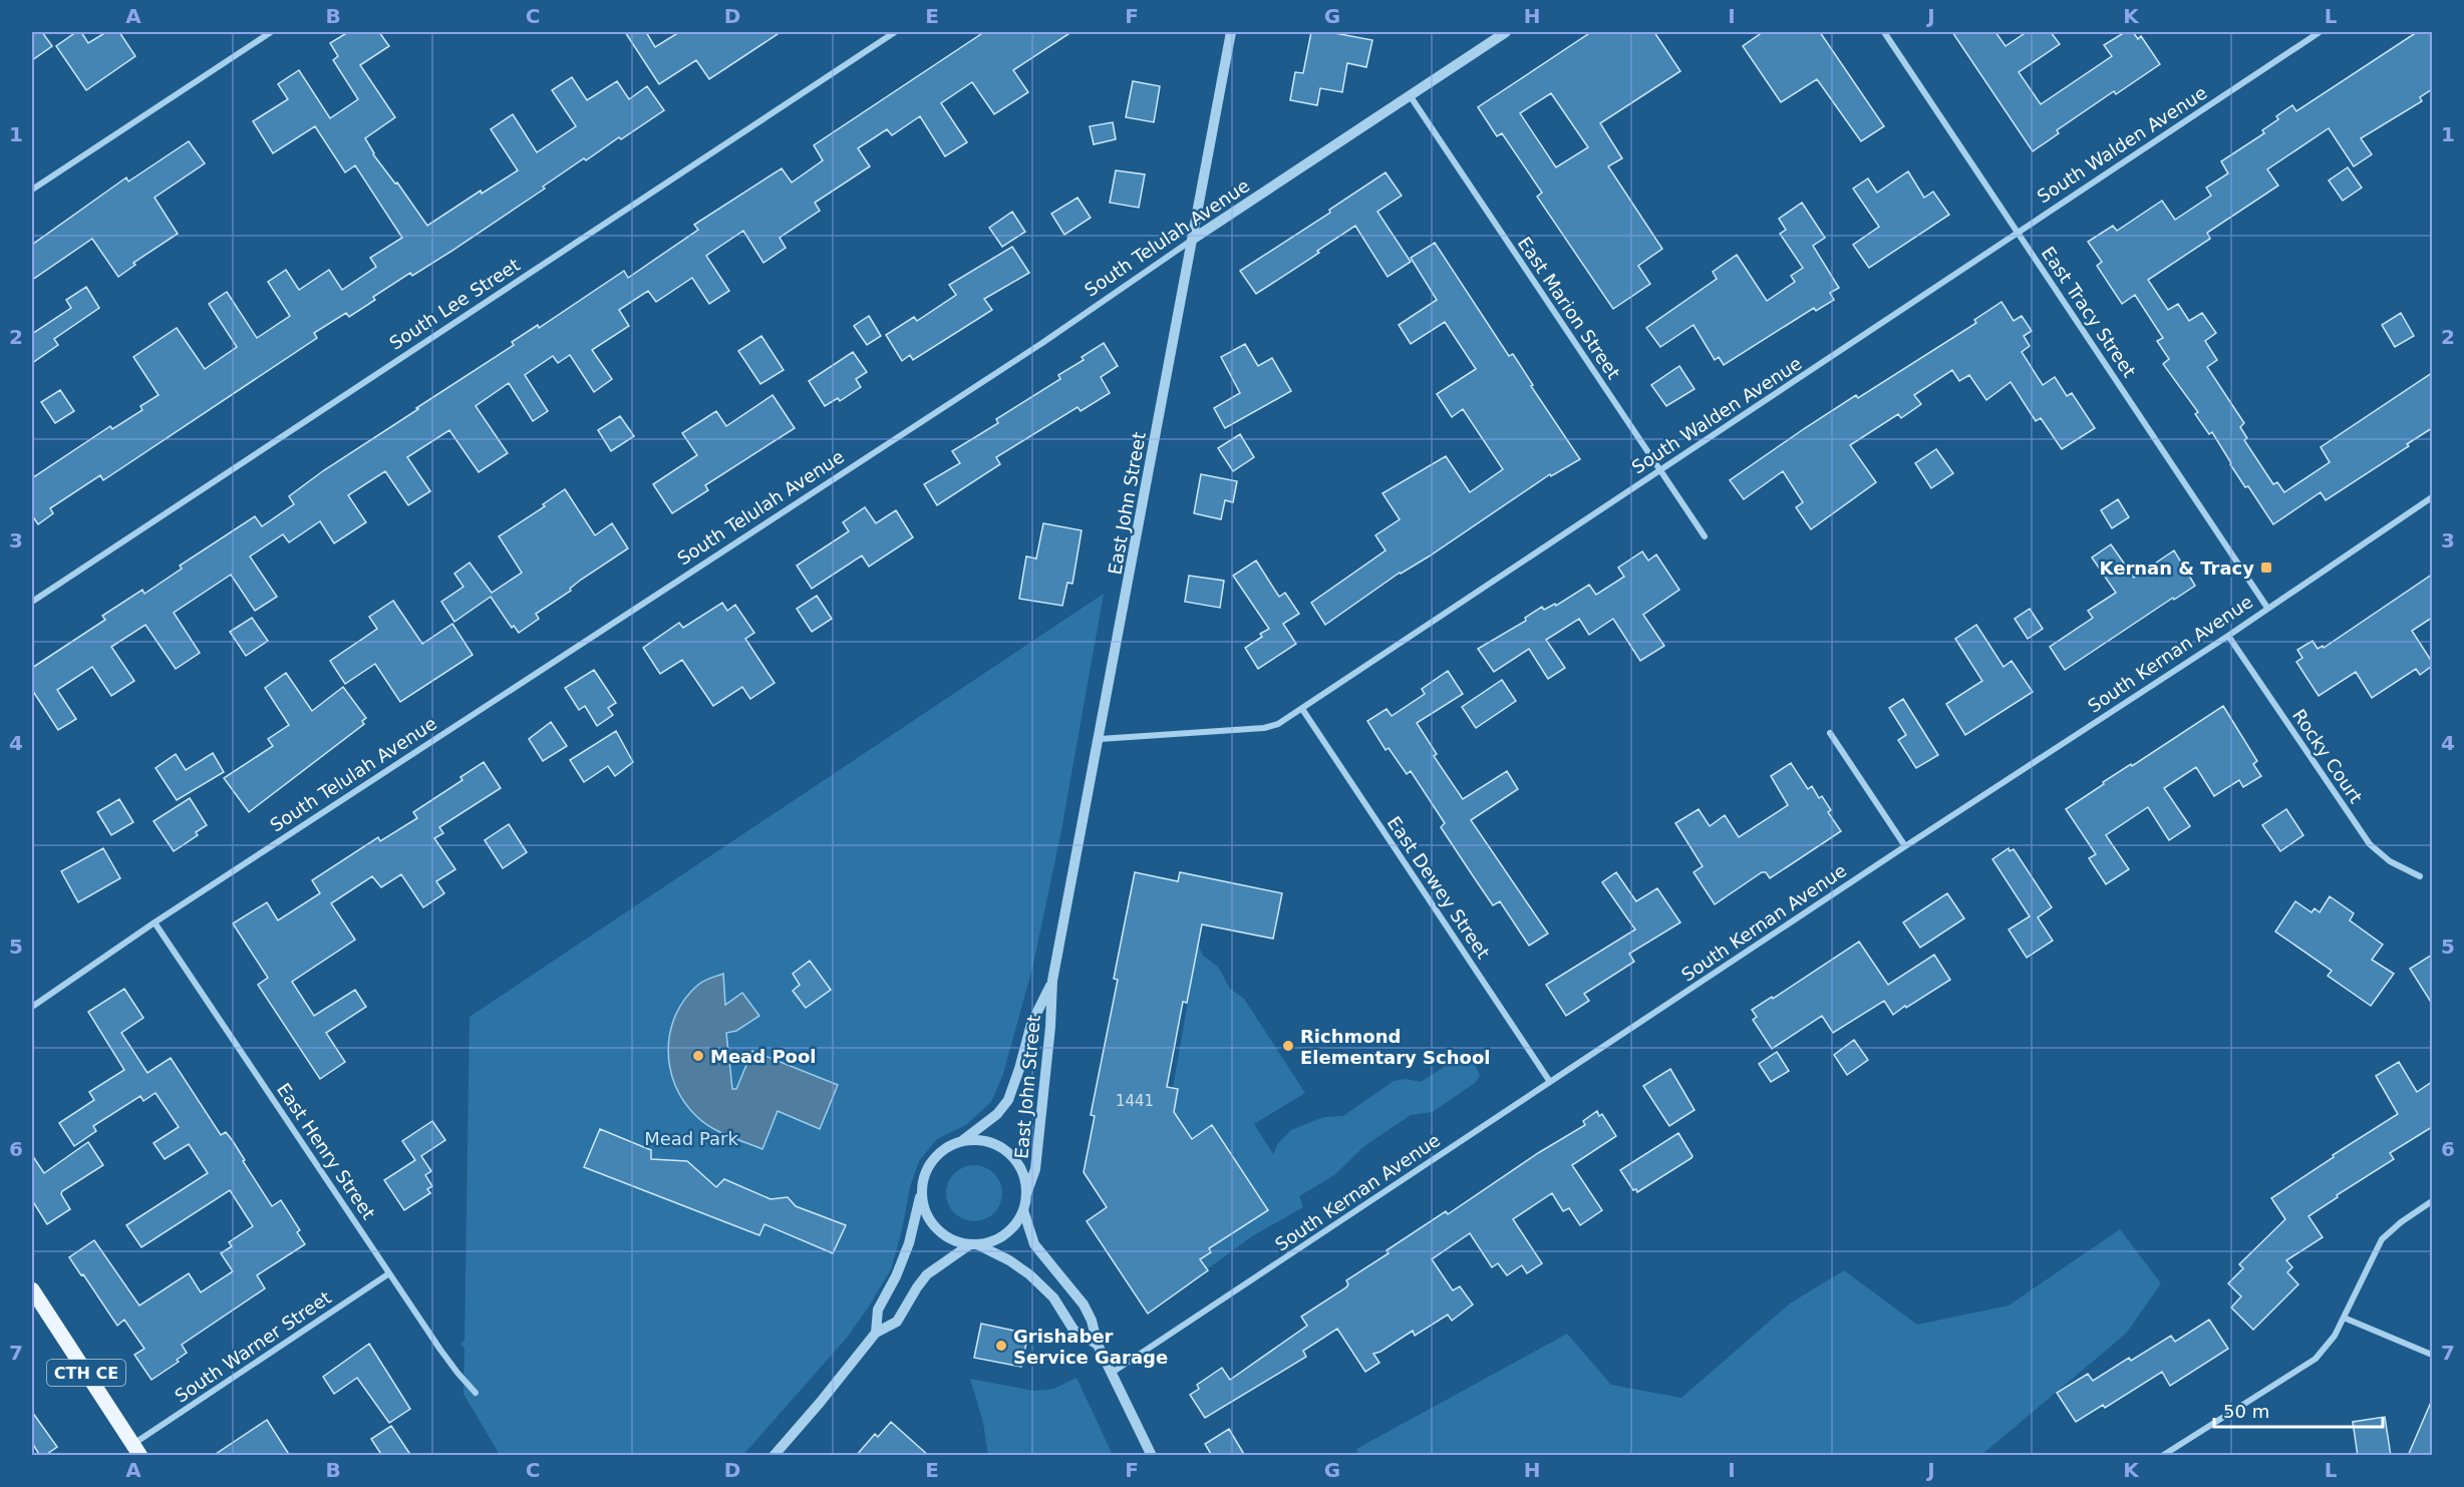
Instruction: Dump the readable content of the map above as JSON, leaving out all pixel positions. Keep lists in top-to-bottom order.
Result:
{
  "streets": {
    "main road": ["CTH CE"],
    "street": [
      "South Walden Avenue",
      "South Telulah Avenue",
      "South Lee Street",
      "East Marion Street",
      "East Tracy Street",
      "East John Street",
      "South Kernan Avenue",
      "Rocky Court",
      "East Dewey Street",
      "East Henry Street",
      "South Warner Street"
    ]
  },
  "crossings": [
    ["South Walden Avenue", "East Marion Street"],
    ["South Walden Avenue", "East Tracy Street"],
    ["South Walden Avenue", "East John Street"],
    ["South Walden Avenue", "East Dewey Street"],
    ["South Telulah Avenue", "East Marion Street"],
    ["South Telulah Avenue", "East John Street"],
    ["South Telulah Avenue", "East Henry Street"],
    ["East Tracy Street", "South Kernan Avenue"],
    ["South Kernan Avenue", "Rocky Court"],
    ["South Kernan Avenue", "East Dewey Street"],
    ["East Henry Street", "South Warner Street"],
    ["South Warner Street", "CTH CE"]
  ],
  "parks": ["Mead Park"],
  "places": {
    "transit": ["Kernan & Tracy"],
    "other": ["Richmond Elementary School", "Mead Pool", "Grishaber Service Garage"]
  },
  "house_numbers": ["1441"],
  "scale_bar": "50 m",
  "grid": {
    "columns": [
      "A",
      "B",
      "C",
      "D",
      "E",
      "F",
      "G",
      "H",
      "I",
      "J",
      "K",
      "L"
    ],
    "rows": [
      "1",
      "2",
      "3",
      "4",
      "5",
      "6",
      "7"
    ]
  }
}
